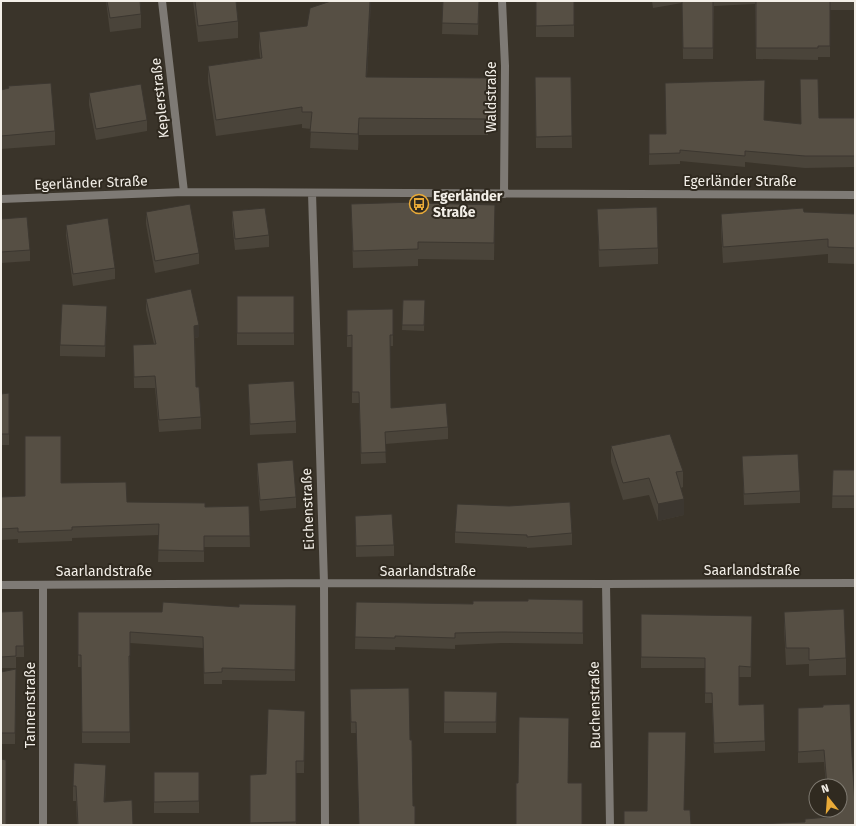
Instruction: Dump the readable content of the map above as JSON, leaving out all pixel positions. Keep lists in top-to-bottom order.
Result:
{
  "streets": {
    "street": [
      "Waldstraße",
      "Keplerstraße",
      "Egerländer Straße",
      "Eichenstraße",
      "Saarlandstraße",
      "Tannenstraße",
      "Buchenstraße"
    ]
  },
  "crossings": [
    ["Waldstraße", "Egerländer Straße"],
    ["Keplerstraße", "Egerländer Straße"],
    ["Egerländer Straße", "Eichenstraße"],
    ["Eichenstraße", "Saarlandstraße"],
    ["Saarlandstraße", "Tannenstraße"],
    ["Saarlandstraße", "Buchenstraße"]
  ],
  "places": {
    "bus stop": ["Egerländer Straße"]
  },
  "north": "top"
}
